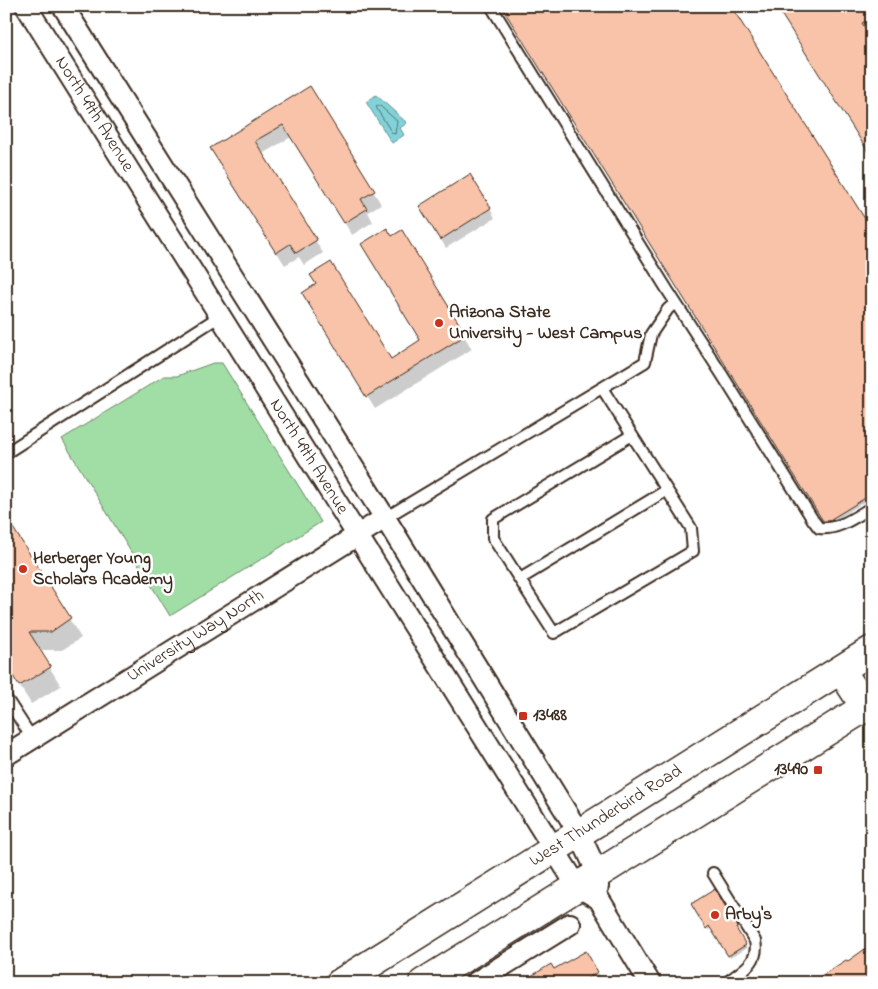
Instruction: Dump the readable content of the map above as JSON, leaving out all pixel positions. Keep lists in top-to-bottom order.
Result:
{
  "streets": {
    "main road": ["West Thunderbird Road"],
    "street": ["North 49th Avenue", "University Way North"]
  },
  "crossings": [
    ["North 49th Avenue", "University Way North"],
    ["North 49th Avenue", "West Thunderbird Road"]
  ],
  "places": {
    "other": ["Arizona State University - West Campus", "Herberger Young Scholars Academy", "Arby's"],
    "transit": ["13488", "13490"]
  }
}
